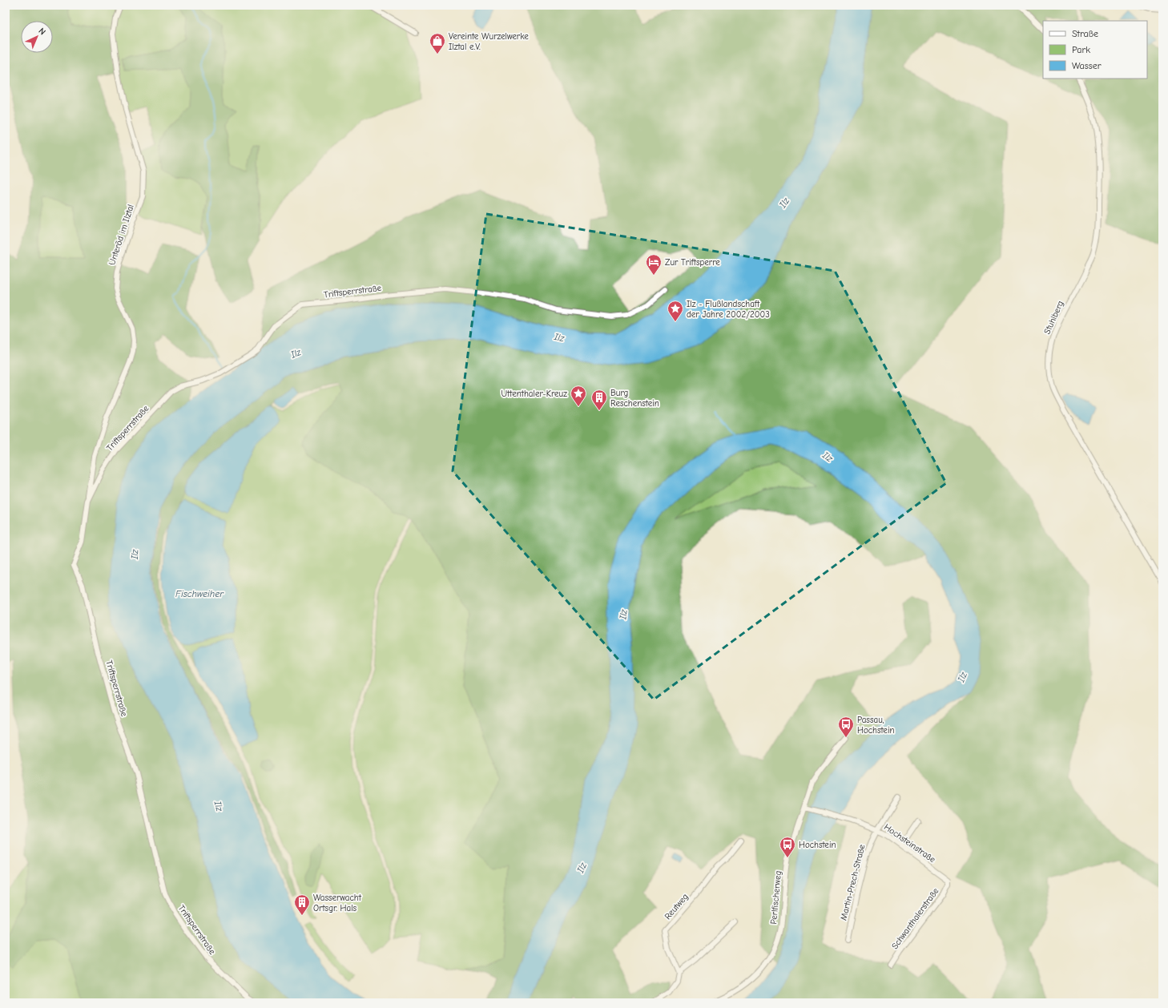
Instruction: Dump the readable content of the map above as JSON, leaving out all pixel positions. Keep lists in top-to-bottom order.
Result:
{
  "streets": {
    "street": [
      "Unteröd im Ilztal",
      "Triftsperrstraße",
      "Stuhlberg",
      "Hochsteinstraße",
      "Martin-Prech-Straße",
      "Perlfischerweg",
      "Reutweg",
      "Schwanthalerstraße"
    ]
  },
  "crossings": [
    ["Unteröd im Ilztal", "Triftsperrstraße"],
    ["Hochsteinstraße", "Martin-Prech-Straße"],
    ["Hochsteinstraße", "Perlfischerweg"],
    ["Hochsteinstraße", "Schwanthalerstraße"]
  ],
  "water": ["Ilz", "Fischweiher"],
  "places": {
    "shop": ["Vereinte Wurzelwerke Ilztal e.V."],
    "hotel": ["Zur Triftsperre"],
    "place": ["Ilz - Flußlandschaft der Jahre 2002/2003", "Uttenthaler-Kreuz"],
    "building": ["Burg Reschenstein", "Wasserwacht Ortsgr. Hals"],
    "bus stop": ["Passau, Hochstein", "Hochstein"]
  },
  "legend": ["Straße", "Park", "Wasser"],
  "north": "top right"
}
